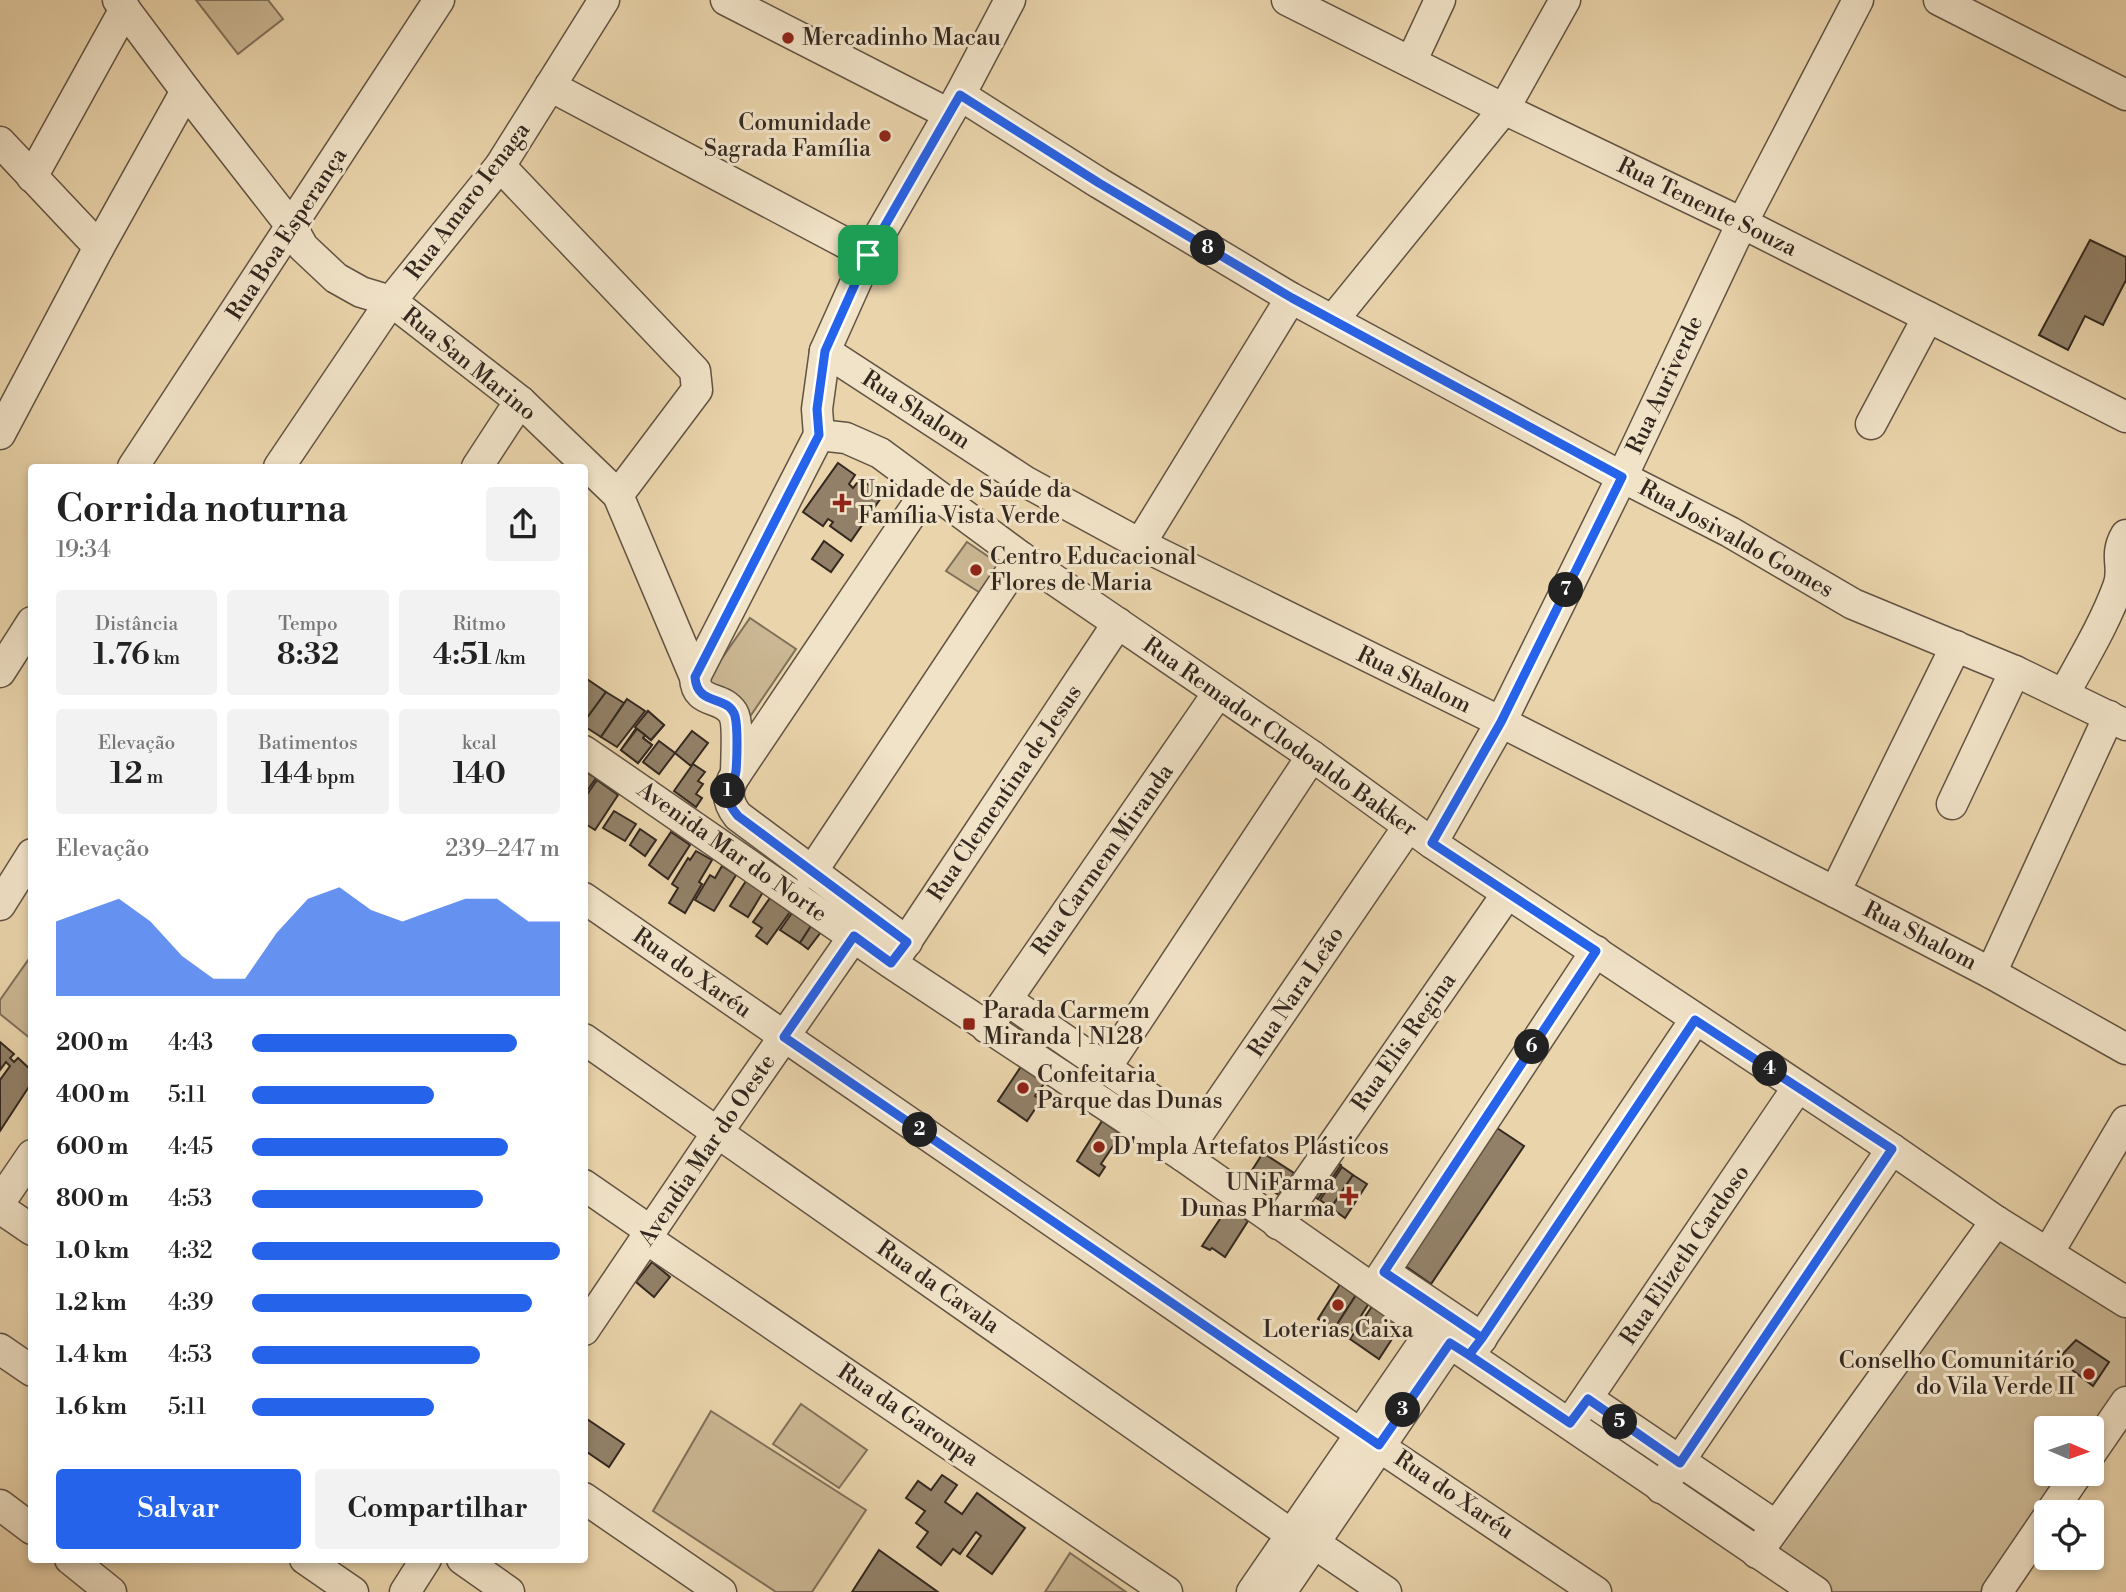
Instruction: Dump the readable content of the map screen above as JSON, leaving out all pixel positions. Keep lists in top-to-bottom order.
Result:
{
  "streets": {
    "street": [
      "Rua Amaro Ienaga",
      "Rua Tenente Souza",
      "Rua Boa Esperança",
      "Rua San Marino",
      "Rua Auriverde",
      "Rua Shalom",
      "Rua Josivaldo Gomes",
      "Rua Remador Clodoaldo Bakker",
      "Rua Clementina de Jesus",
      "Avenida Mar do Norte",
      "Rua Carmem Miranda",
      "Rua do Xaréu",
      "Rua Nara Leão",
      "Rua Elis Regina",
      "Avendia Mar do Oeste",
      "Rua Elizeth Cardoso",
      "Rua da Cavala",
      "Rua da Garoupa"
    ]
  },
  "crossings": [
    ["Rua Amaro Ienaga", "Rua San Marino"],
    ["Rua Tenente Souza", "Rua Auriverde"],
    ["Rua Boa Esperança", "Rua San Marino"],
    ["Rua Auriverde", "Rua Shalom"],
    ["Rua Auriverde", "Rua Josivaldo Gomes"],
    ["Rua Auriverde", "Rua Remador Clodoaldo Bakker"],
    ["Rua Auriverde", "Rua Nara Leão"],
    ["Rua Remador Clodoaldo Bakker", "Rua Clementina de Jesus"],
    ["Rua Remador Clodoaldo Bakker", "Rua Carmem Miranda"],
    ["Rua Remador Clodoaldo Bakker", "Rua Nara Leão"],
    ["Rua Remador Clodoaldo Bakker", "Rua Elis Regina"],
    ["Rua Remador Clodoaldo Bakker", "Rua Elizeth Cardoso"],
    ["Rua Clementina de Jesus", "Avenida Mar do Norte"],
    ["Avenida Mar do Norte", "Rua Carmem Miranda"],
    ["Avenida Mar do Norte", "Rua Nara Leão"],
    ["Avenida Mar do Norte", "Rua Elis Regina"],
    ["Avenida Mar do Norte", "Avendia Mar do Oeste"],
    ["Avenida Mar do Norte", "Rua Elizeth Cardoso"],
    ["Rua do Xaréu", "Avendia Mar do Oeste"],
    ["Avendia Mar do Oeste", "Rua da Cavala"],
    ["Avendia Mar do Oeste", "Rua da Garoupa"]
  ],
  "places": {
    "other": [
      "Mercadinho Macau",
      "Comunidade Sagrada Família",
      "Centro Educacional Flores de Maria",
      "Confeitaria Parque das Dunas",
      "D'mpla Artefatos Plásticos",
      "Loterias Caixa",
      "Conselho Comunitário do Vila Verde II"
    ],
    "health": ["Unidade de Saúde da Família Vista Verde", "UNiFarma Dunas Pharma"],
    "transit": ["Parada Carmem Miranda | N128"]
  },
  "north": "right",
  "page": {
    "pins": [
      "8",
      "7",
      "1",
      "6",
      "4",
      "2",
      "3",
      "5"
    ],
    "heading": ["Corrida noturna", "19:34"],
    "stats": [
      ["Distância", "1.76 km"],
      ["Tempo", "8:32"],
      ["Ritmo", "4:51 /km"],
      ["Elevação", "12 m"],
      ["Batimentos", "144 bpm"],
      ["kcal", "140"]
    ],
    "chart": ["Elevação", "239–247 m"],
    "list": [
      {
        "name": "200 m",
        "note": "4:43"
      },
      {
        "name": "400 m",
        "note": "5:11"
      },
      {
        "name": "600 m",
        "note": "4:45"
      },
      {
        "name": "800 m",
        "note": "4:53"
      },
      {
        "name": "1.0 km",
        "note": "4:32"
      },
      {
        "name": "1.2 km",
        "note": "4:39"
      },
      {
        "name": "1.4 km",
        "note": "4:53"
      },
      {
        "name": "1.6 km",
        "note": "5:11"
      }
    ],
    "buttons": ["Salvar", "Compartilhar"]
  }
}
